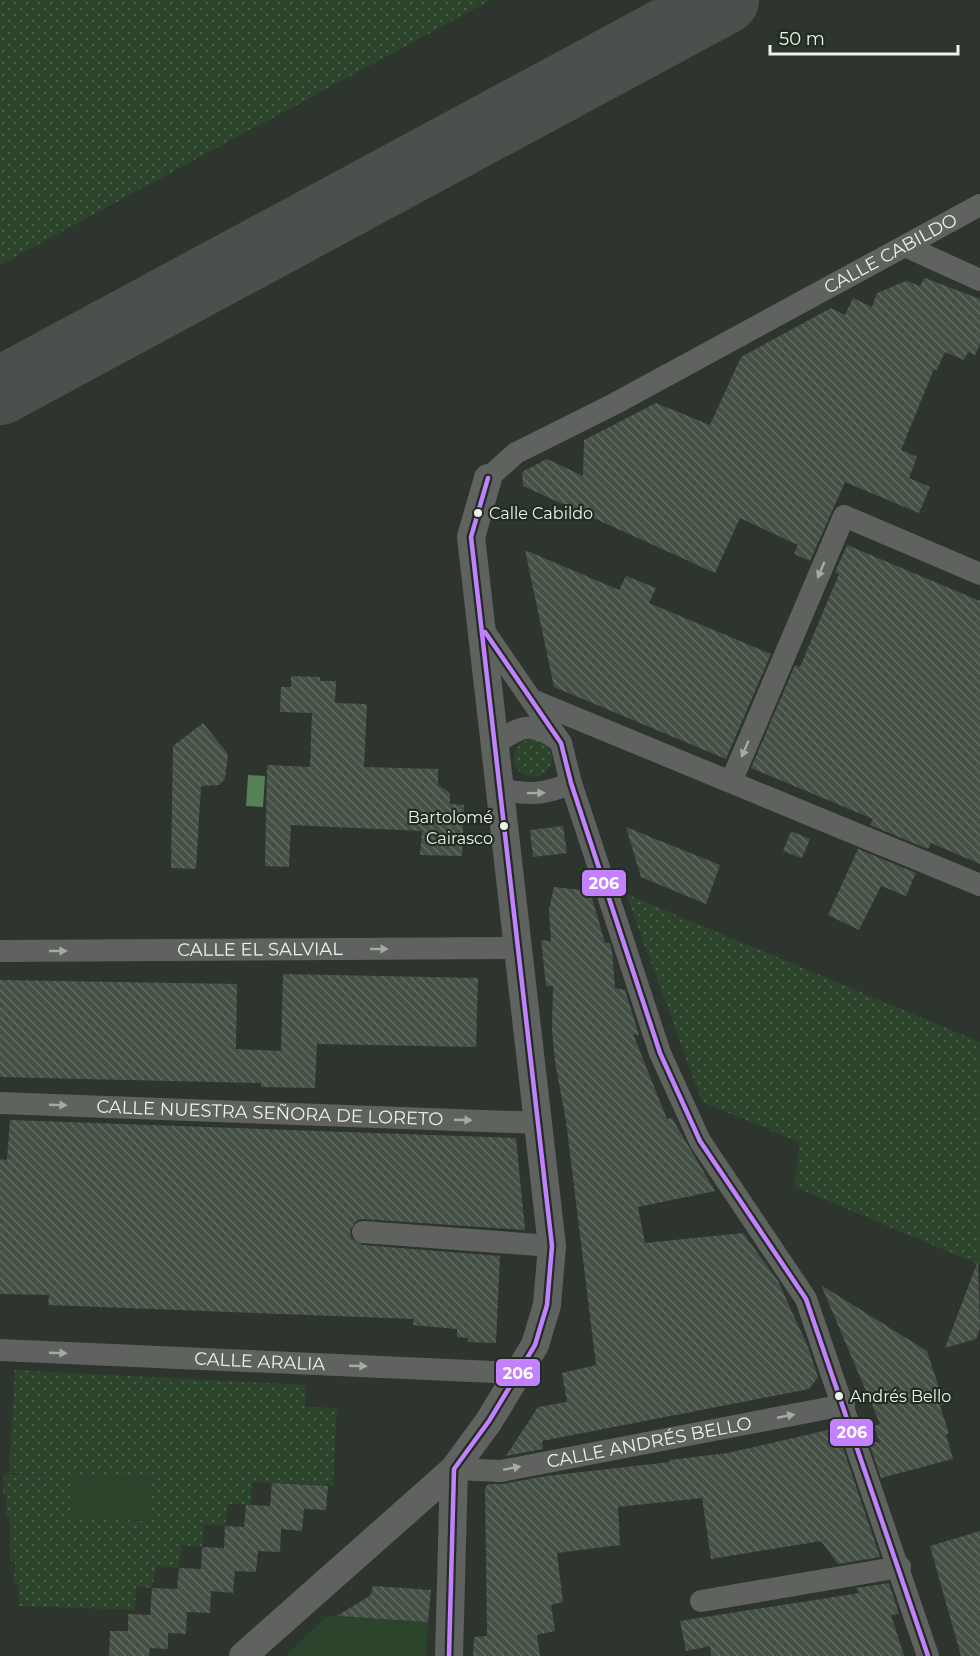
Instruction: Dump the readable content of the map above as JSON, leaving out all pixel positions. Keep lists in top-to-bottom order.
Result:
{
  "streets": {
    "street": [
      "CALLE CABILDO",
      "CALLE EL SALVIAL",
      "CALLE NUESTRA SEÑORA DE LORETO",
      "CALLE ARALIA",
      "CALLE ANDRÉS BELLO"
    ]
  },
  "one_way": ["CALLE EL SALVIAL"],
  "places": ["Calle Cabildo", "Bartolomé Cairasco", "Andrés Bello"],
  "lines": ["transit line 206"],
  "scale_bar": "50 m"
}
